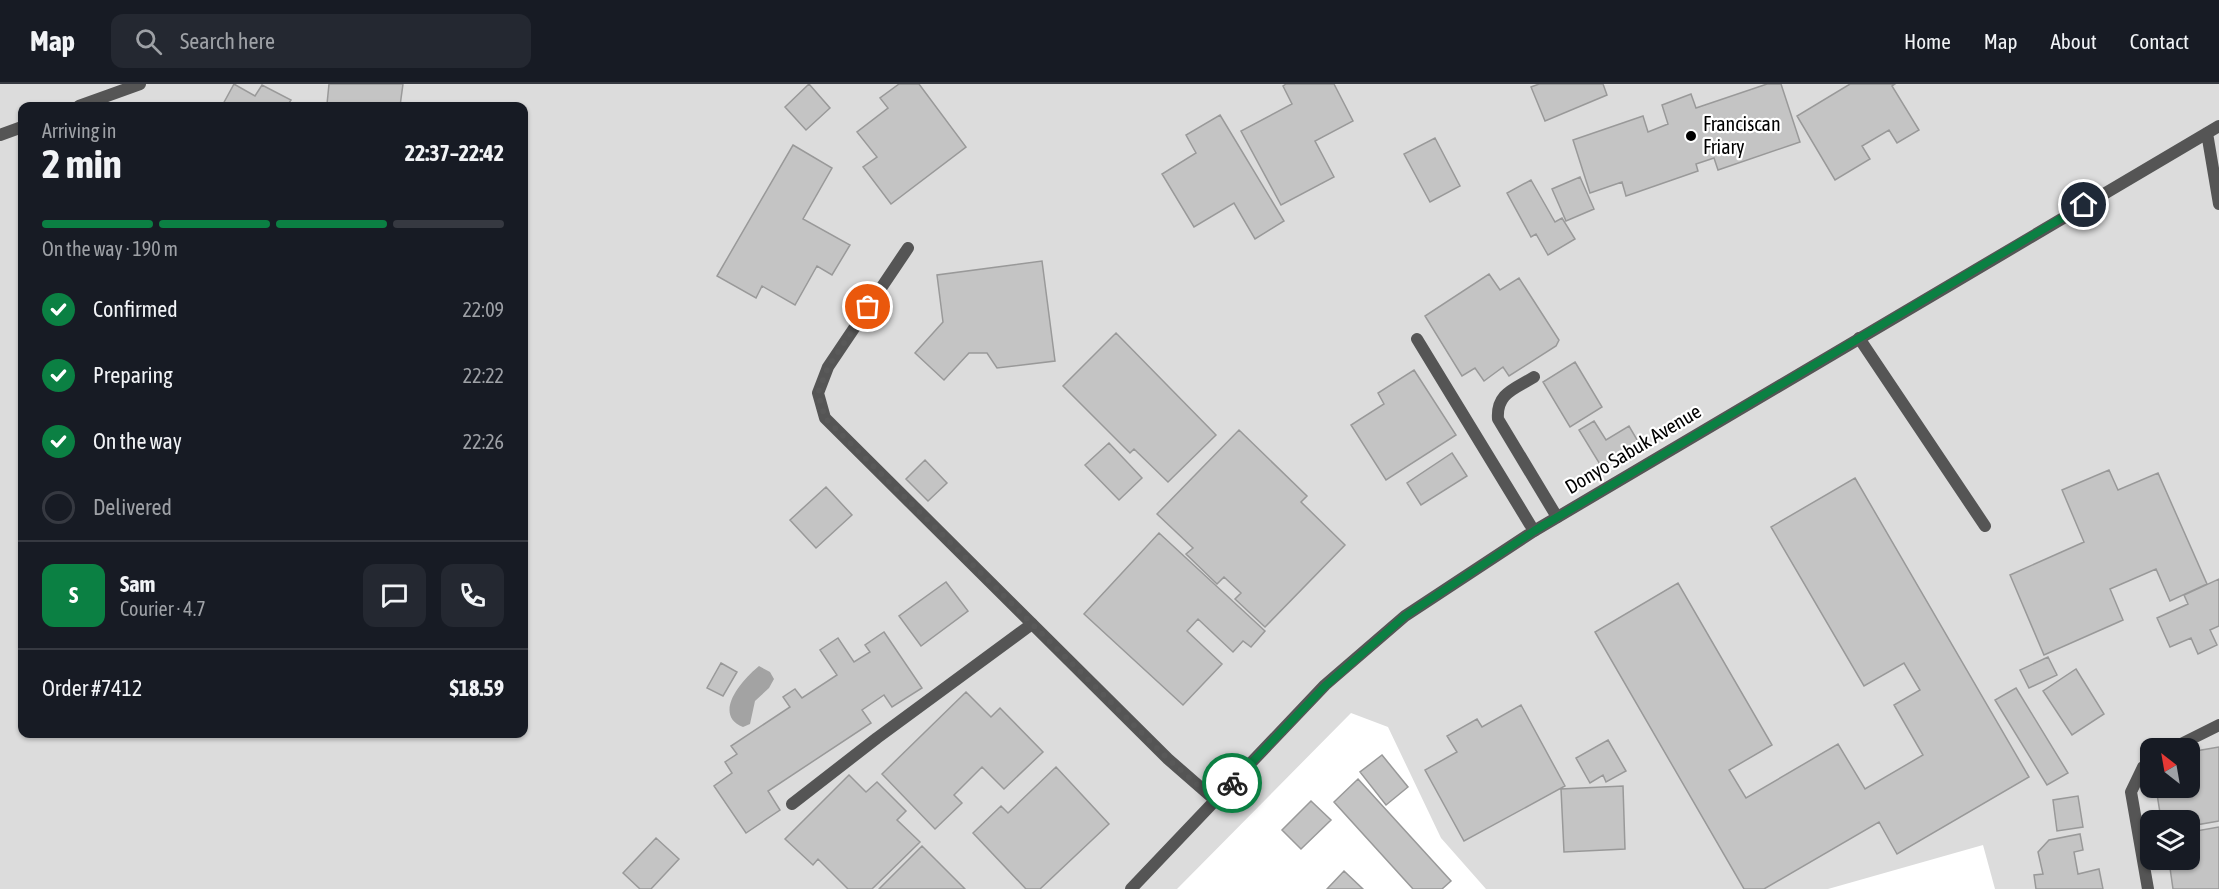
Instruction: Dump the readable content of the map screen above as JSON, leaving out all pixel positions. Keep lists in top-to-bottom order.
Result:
{
  "streets": {
    "street": ["Donyo Sabuk Avenue"]
  },
  "places": ["Franciscan Friary"],
  "north": "top left",
  "page": {
    "header": "Map",
    "search": "Search here",
    "nav": [
      "Home",
      "Map",
      "About",
      "Contact"
    ],
    "heading": ["2 min", "Arriving in", "22:37–22:42"],
    "panel": [
      "Sam",
      "Courier · 4.7",
      "Order #7412",
      "$18.59"
    ],
    "bar": "On the way · 190 m",
    "list": [
      ["Confirmed", "22:09"],
      ["Preparing", "22:22"],
      ["On the way", "22:26"],
      "Delivered"
    ],
    "round": "S"
  }
}
